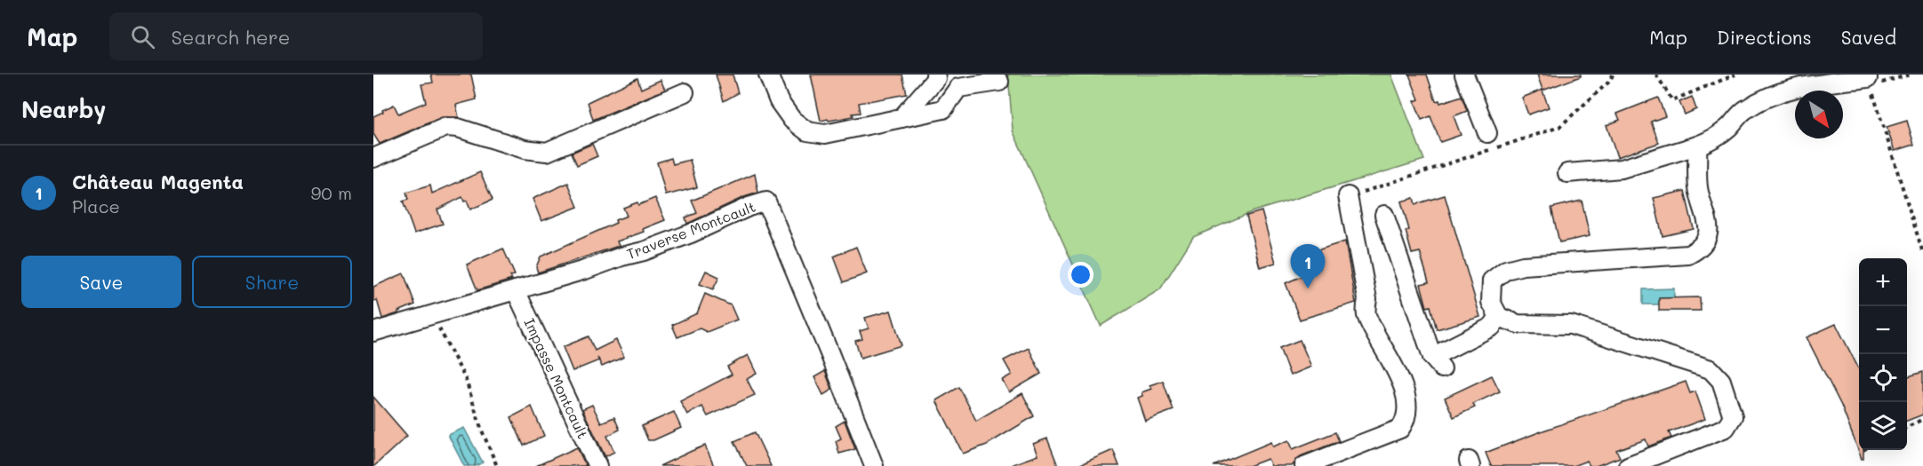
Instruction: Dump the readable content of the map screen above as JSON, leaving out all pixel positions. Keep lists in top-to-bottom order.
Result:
{
  "streets": {
    "street": ["Traverse Montcault", "Impasse Montcault"]
  },
  "crossings": [
    ["Traverse Montcault", "Impasse Montcault"]
  ],
  "north": "bottom right",
  "page": {
    "header": "Map",
    "search": "Search here",
    "nav": ["Map", "Directions", "Saved"],
    "heading": "Nearby",
    "list": [
      {
        "mark": "1",
        "name": "Château Magenta",
        "note": "Place",
        "value": "90 m"
      }
    ],
    "buttons": ["Save", "Share"],
    "pins": "1",
    "map_buttons": ["+", "−"]
  }
}
